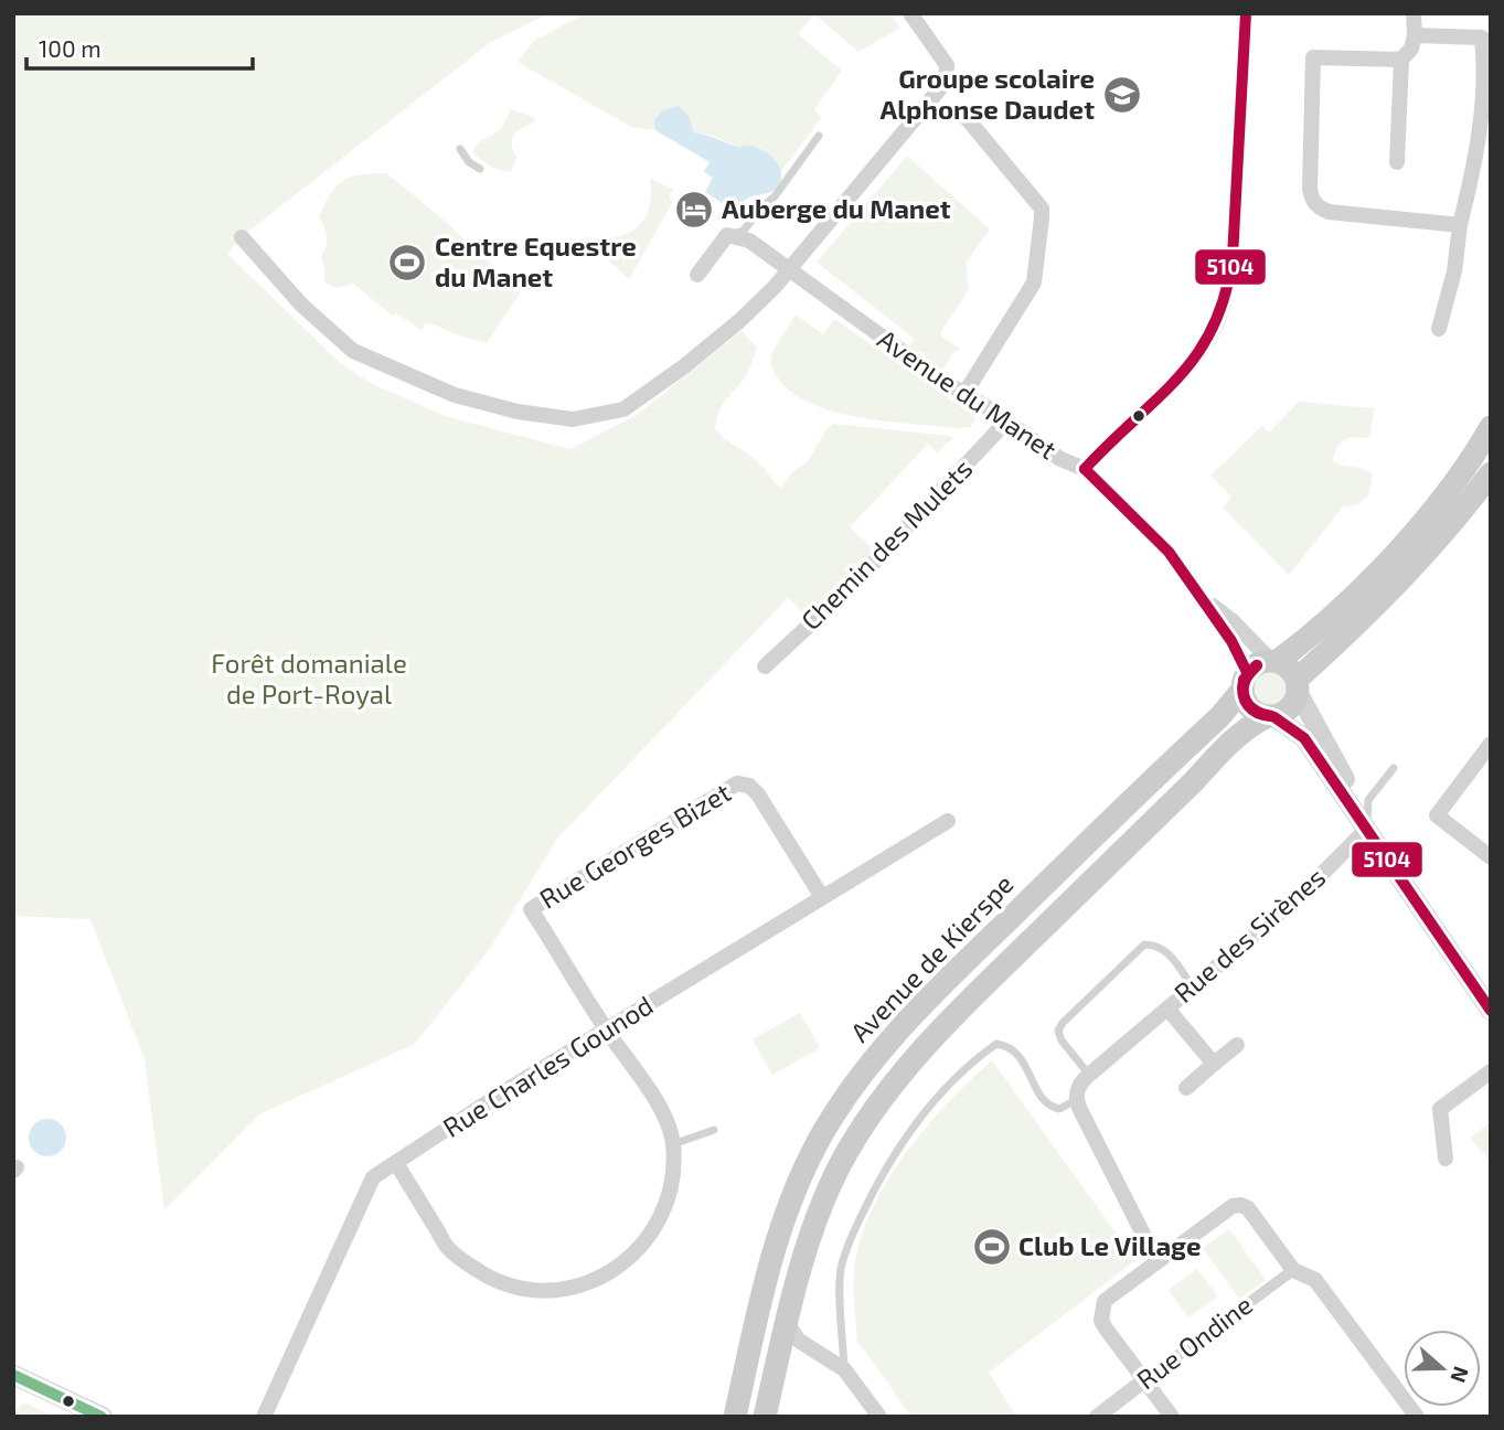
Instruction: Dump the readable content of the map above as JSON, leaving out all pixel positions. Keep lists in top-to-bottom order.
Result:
{
  "streets": {
    "main road": ["Avenue de Kierspe"],
    "street": [
      "Avenue du Manet",
      "Chemin des Mulets",
      "Rue Georges Bizet",
      "Rue des Sirènes",
      "Rue Charles Gounod",
      "Rue Ondine"
    ]
  },
  "crossings": [
    ["Avenue du Manet", "Chemin des Mulets"],
    ["Avenue du Manet", "Avenue de Kierspe"],
    ["Rue Georges Bizet", "Rue Charles Gounod"]
  ],
  "parks": ["Forêt domaniale de Port-Royal"],
  "places": {
    "school or university": ["Groupe scolaire Alphonse Daudet"],
    "hotel": ["Auberge du Manet"],
    "sports": ["Centre Equestre du Manet", "Club Le Village"]
  },
  "lines": ["transit line 5104"],
  "scale_bar": "100 m",
  "north": "right"
}
